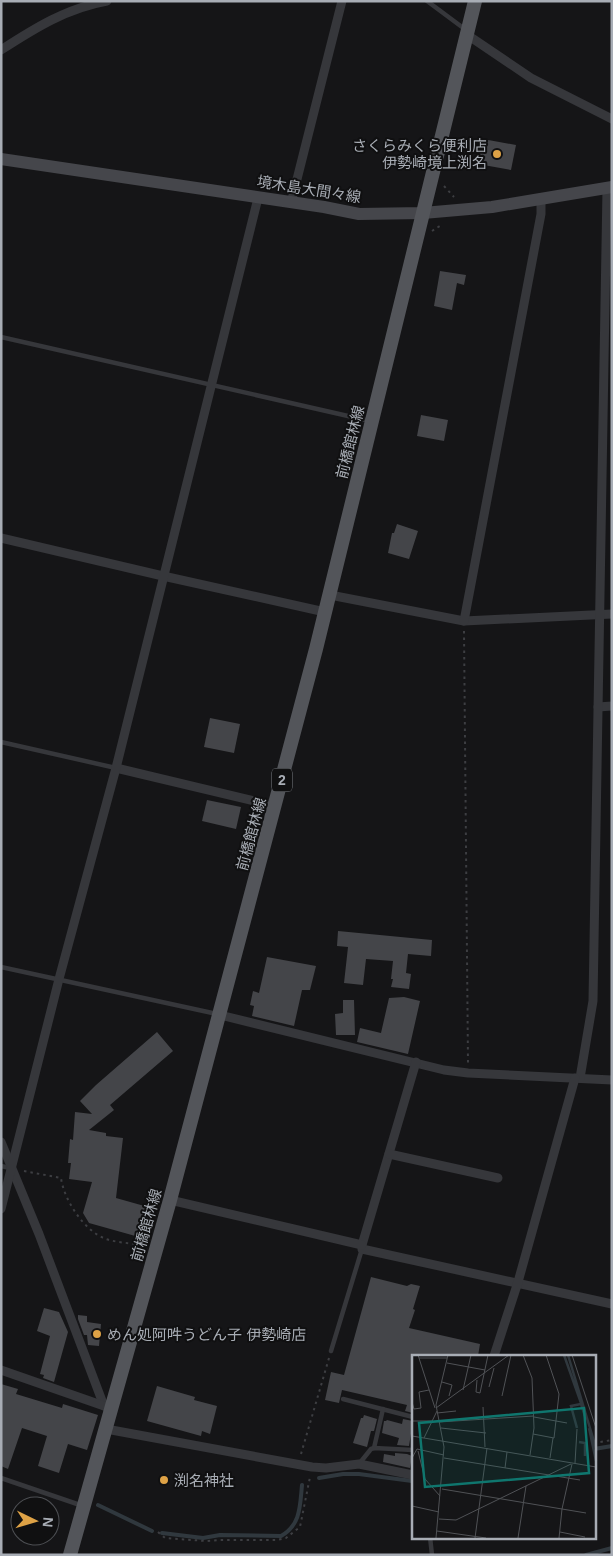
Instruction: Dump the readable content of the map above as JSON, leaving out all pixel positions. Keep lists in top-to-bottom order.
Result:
{
  "streets": {
    "main road": ["境木島大間々線", "前橋館林線", "2"]
  },
  "crossings": [
    ["境木島大間々線", "前橋館林線"]
  ],
  "places": ["さくらみくら便利店 伊勢崎境上渕名", "めん処阿吽うどん子 伊勢崎店", "渕名神社"],
  "north": "right"
}
